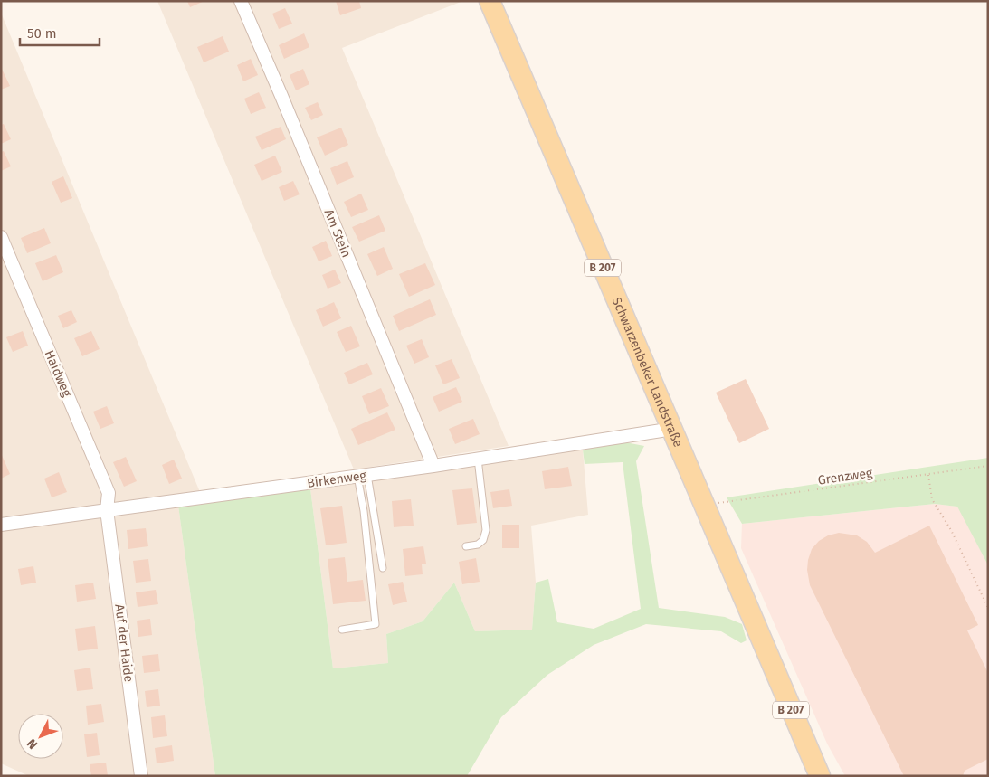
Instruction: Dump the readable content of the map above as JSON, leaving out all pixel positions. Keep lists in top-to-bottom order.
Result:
{
  "streets": {
    "main road": ["B 207", "Schwarzenbeker Landstraße"],
    "street": [
      "Am Stein",
      "Haidweg",
      "Birkenweg",
      "Auf der Haide"
    ],
    "path": ["Grenzweg"]
  },
  "crossings": [
    ["Am Stein", "Birkenweg"],
    ["Schwarzenbeker Landstraße", "Grenzweg"],
    ["Schwarzenbeker Landstraße", "Birkenweg"],
    ["Haidweg", "Birkenweg"],
    ["Haidweg", "Auf der Haide"],
    ["Birkenweg", "Auf der Haide"]
  ],
  "scale_bar": "50 m",
  "north": "bottom left"
}
